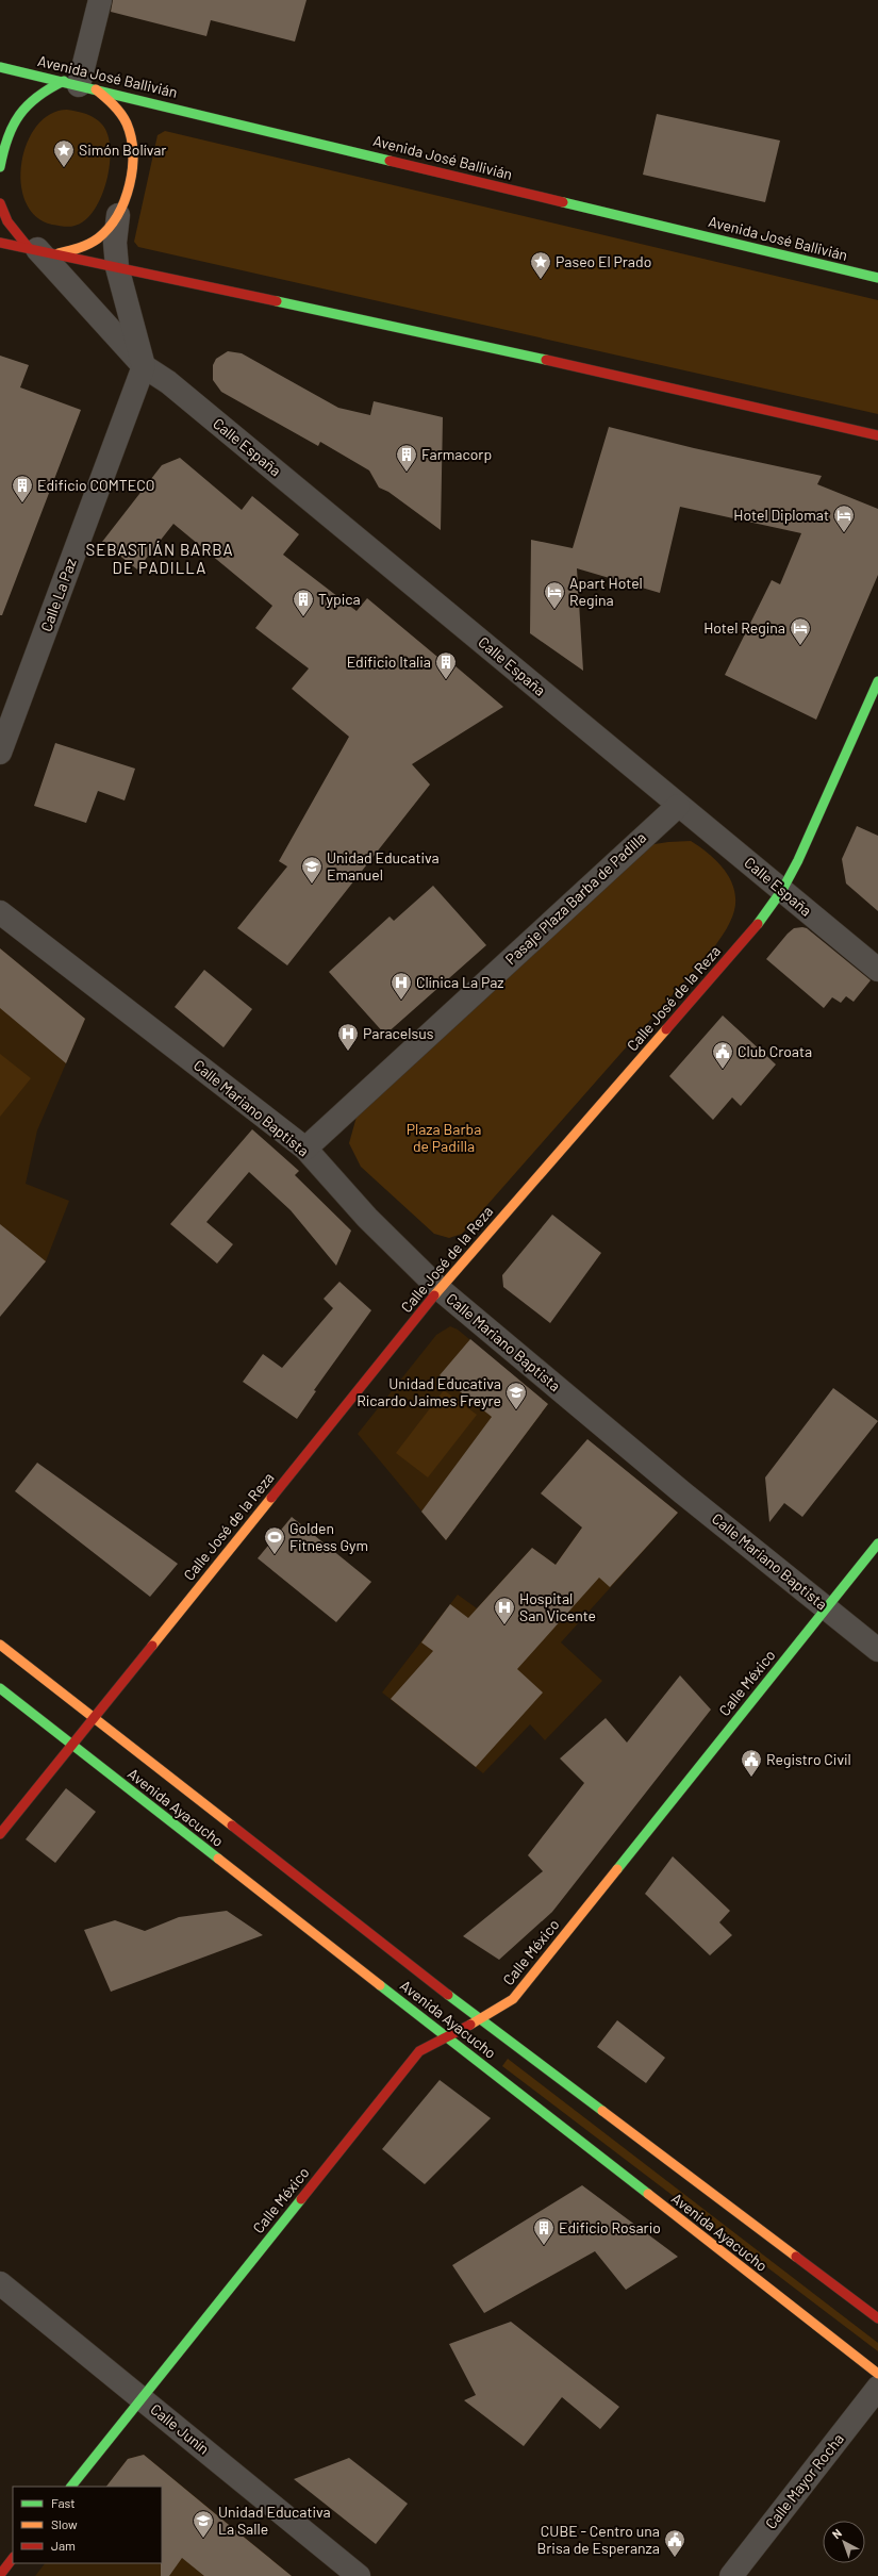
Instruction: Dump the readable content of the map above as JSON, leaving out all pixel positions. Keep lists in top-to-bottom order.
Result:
{
  "streets": {
    "main road": [
      "Avenida José Ballivián",
      "Calle José de la Reza",
      "Calle México",
      "Avenida Ayacucho"
    ],
    "street": [
      "Calle España",
      "Calle La Paz",
      "Pasaje Plaza Barba de Padilla",
      "Calle Mariano Baptista",
      "Calle Junín",
      "Calle Mayor Rocha"
    ]
  },
  "crossings": [
    ["Calle España", "Calle La Paz"],
    ["Calle España", "Pasaje Plaza Barba de Padilla"],
    ["Calle España", "Calle José de la Reza"],
    ["Pasaje Plaza Barba de Padilla", "Calle Mariano Baptista"],
    ["Calle José de la Reza", "Calle Mariano Baptista"],
    ["Calle José de la Reza", "Avenida Ayacucho"],
    ["Calle Mariano Baptista", "Calle México"],
    ["Calle México", "Avenida Ayacucho"],
    ["Calle México", "Calle Junín"]
  ],
  "districts": ["SEBASTIÁN BARBA DE PADILLA"],
  "parks": ["Plaza Barba de Padilla"],
  "places": {
    "place": ["Simón Bolívar", "Paseo El Prado"],
    "building": [
      "Farmacorp",
      "Edificio COMTECO",
      "Typica",
      "Edificio Italia",
      "Edificio Rosario"
    ],
    "hotel": ["Hotel Diplomat", "Apart Hotel Regina", "Hotel Regina"],
    "school or university": ["Unidad Educativa Emanuel", "Unidad Educativa Ricardo Jaimes Freyre", "Unidad Educativa La Salle"],
    "hospital": ["Clínica La Paz", "Paracelsus", "Hospital San Vicente"],
    "public building": ["Club Croata", "Registro Civil", "CUBE - Centro una Brisa de Esperanza"],
    "sports": ["Golden Fitness Gym"]
  },
  "legend": ["Fast", "Slow", "Jam"],
  "north": "top left"
}
